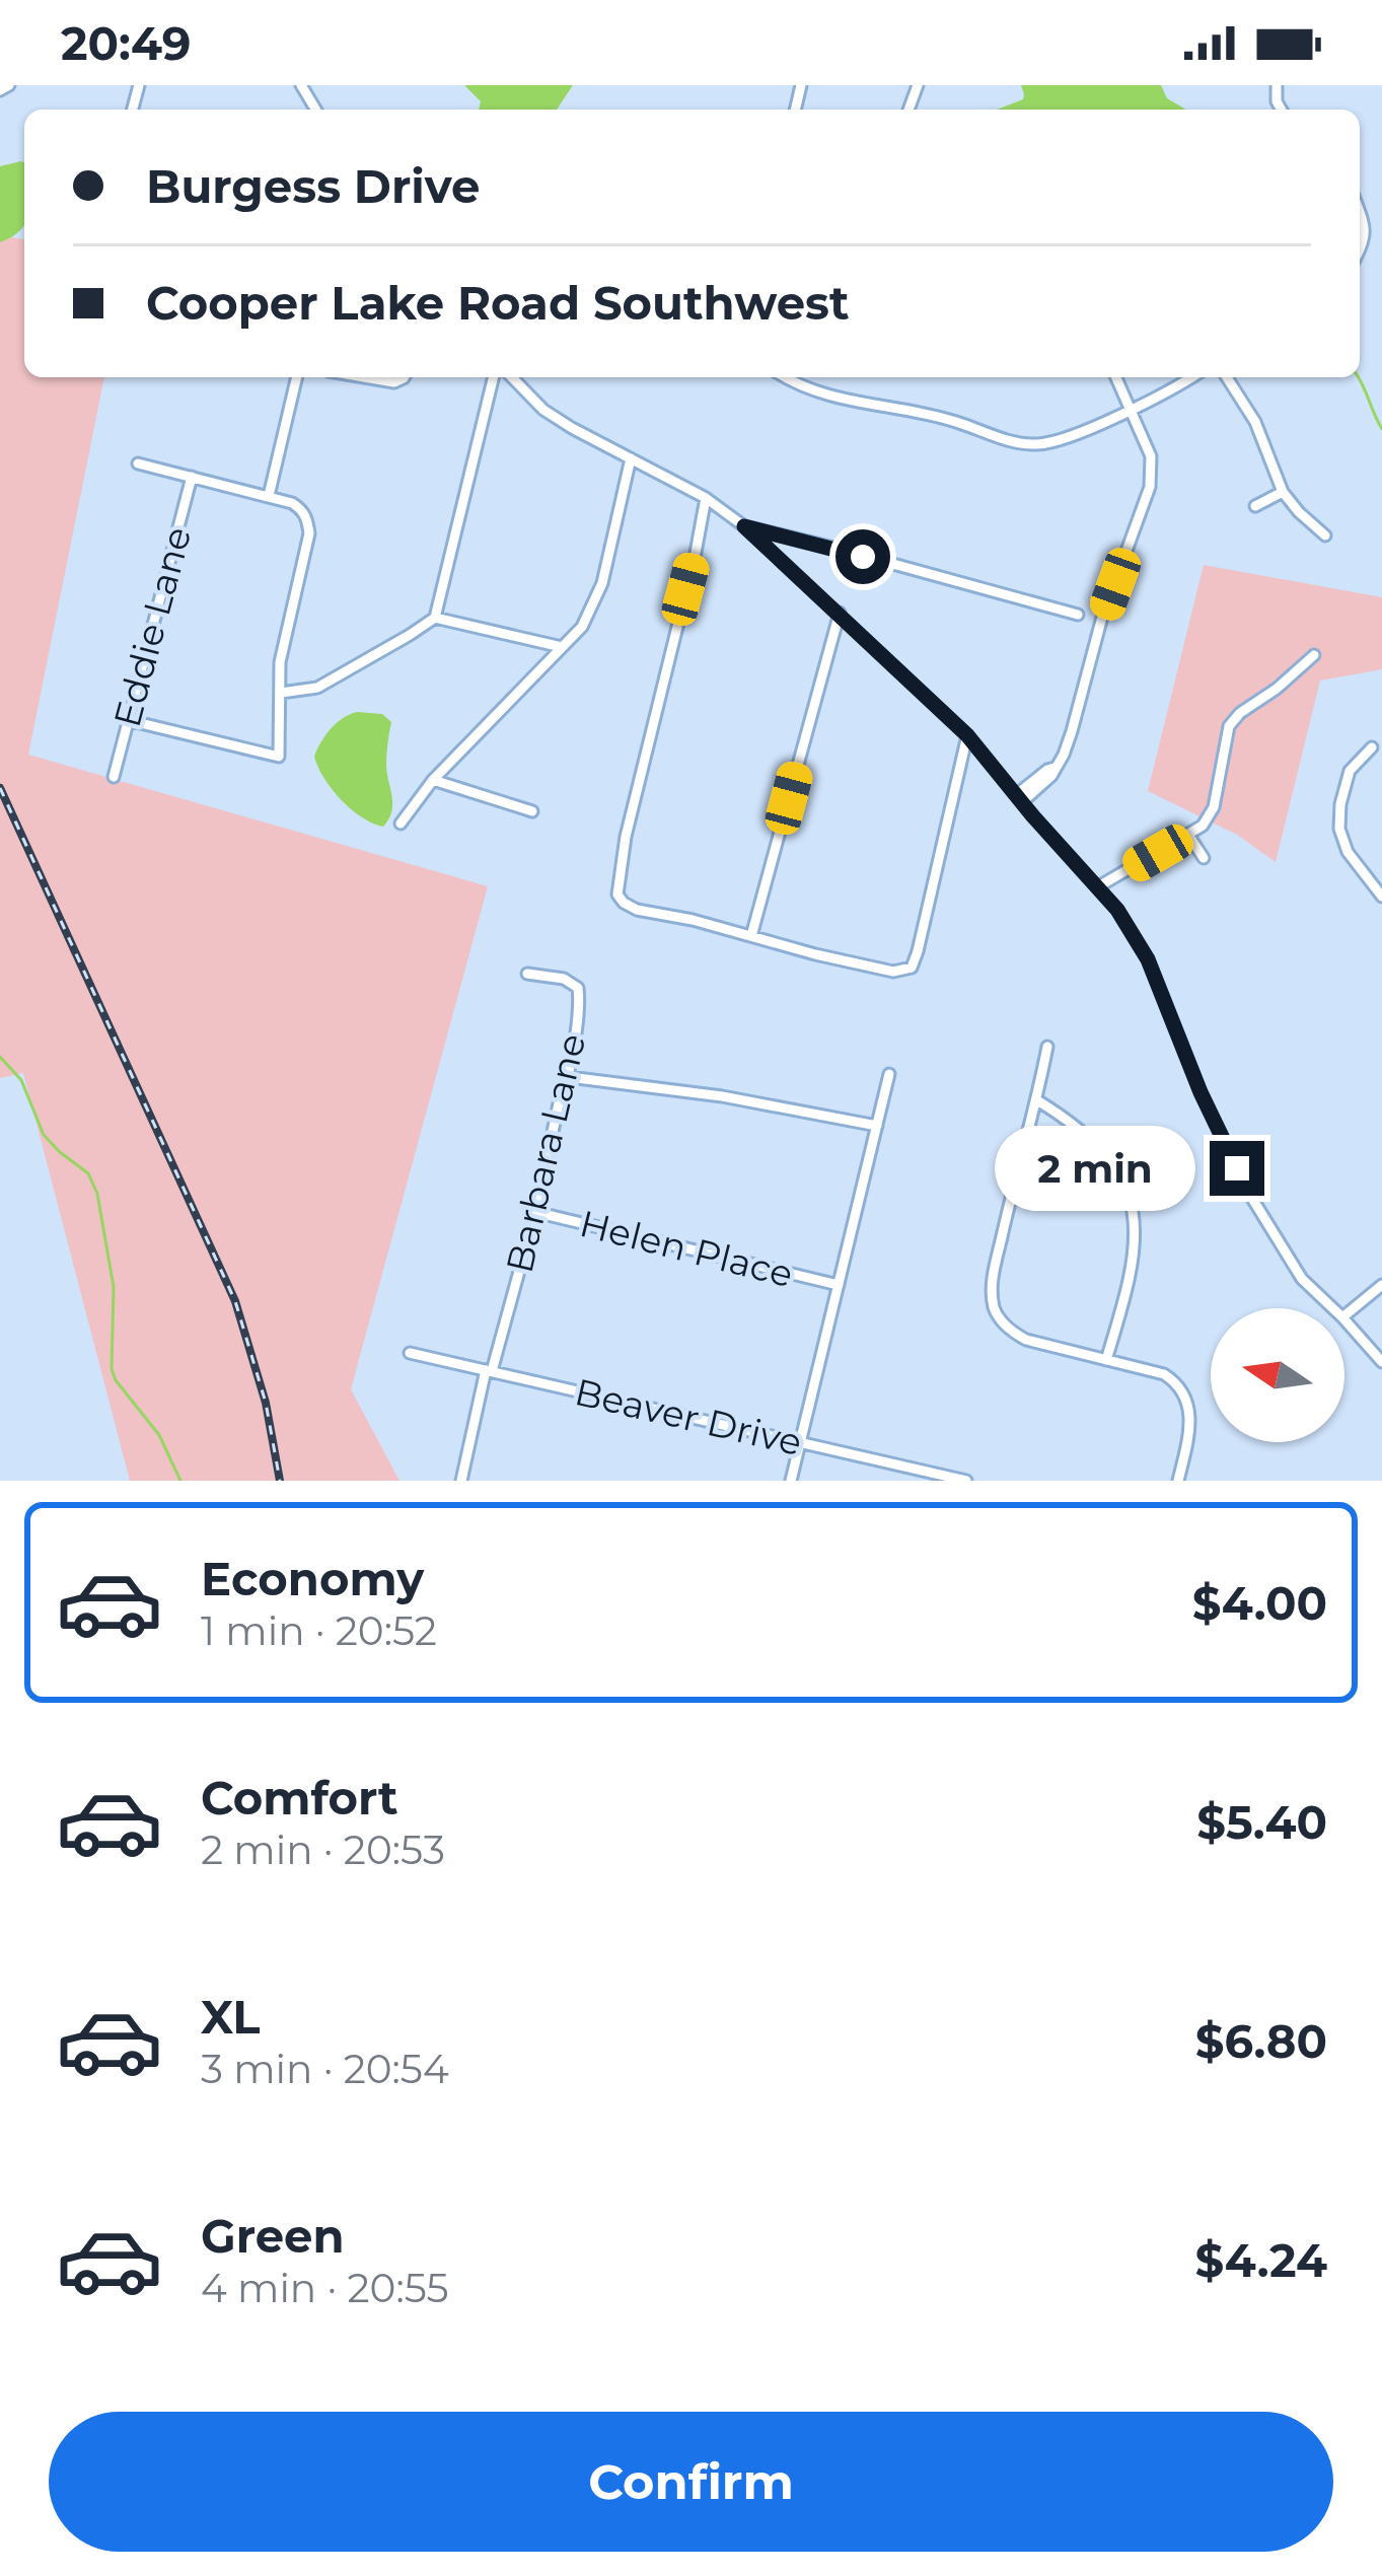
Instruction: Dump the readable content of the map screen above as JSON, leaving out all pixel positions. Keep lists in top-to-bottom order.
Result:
{
  "streets": {
    "street": [
      "Eddie Lane",
      "Barbara Lane",
      "Helen Place",
      "Beaver Drive"
    ]
  },
  "crossings": [
    ["Barbara Lane", "Helen Place"],
    ["Barbara Lane", "Beaver Drive"]
  ],
  "north": "left",
  "page": {
    "status": "20:49",
    "banner": ["Burgess Drive", "Cooper Lake Road Southwest"],
    "bubble": "2 min",
    "list": [
      {
        "name": "Economy",
        "note": "1 min · 20:52",
        "value": "$4.00"
      },
      {
        "name": "Comfort",
        "note": "2 min · 20:53",
        "value": "$5.40"
      },
      {
        "name": "XL",
        "note": "3 min · 20:54",
        "value": "$6.80"
      },
      {
        "name": "Green",
        "note": "4 min · 20:55",
        "value": "$4.24"
      }
    ],
    "buttons": "Confirm"
  }
}
